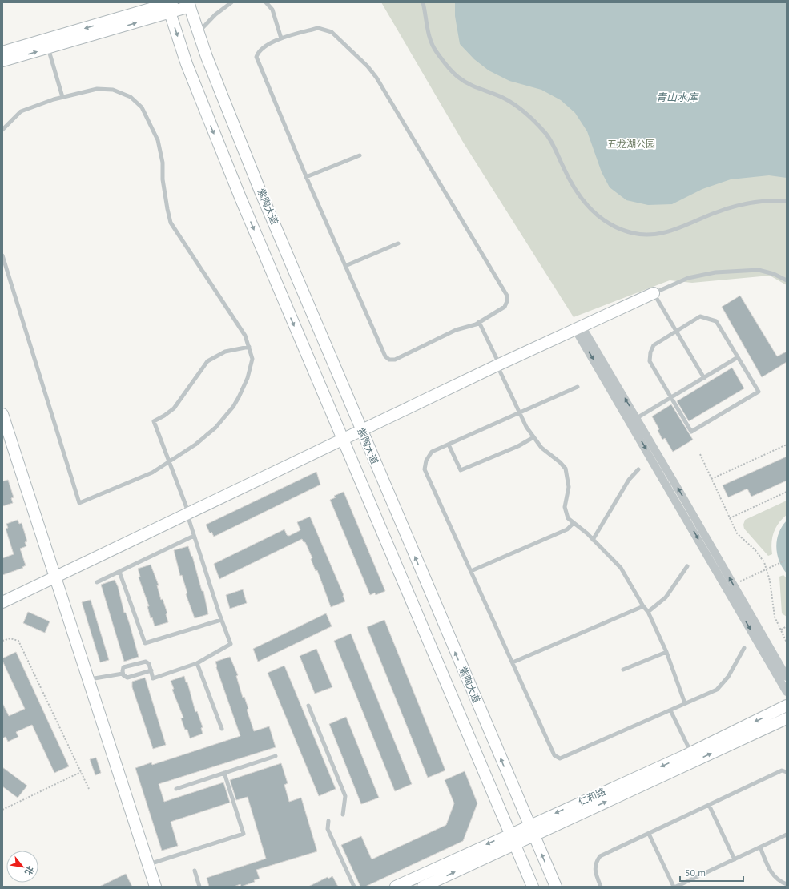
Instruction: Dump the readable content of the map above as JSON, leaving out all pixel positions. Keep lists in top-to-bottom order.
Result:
{
  "streets": {
    "street": ["紫陶大道", "仁和路"]
  },
  "crossings": [
    ["紫陶大道", "仁和路"]
  ],
  "water": ["青山水库"],
  "parks": ["五龙湖公园"],
  "scale_bar": "50 m",
  "north": "bottom right"
}
